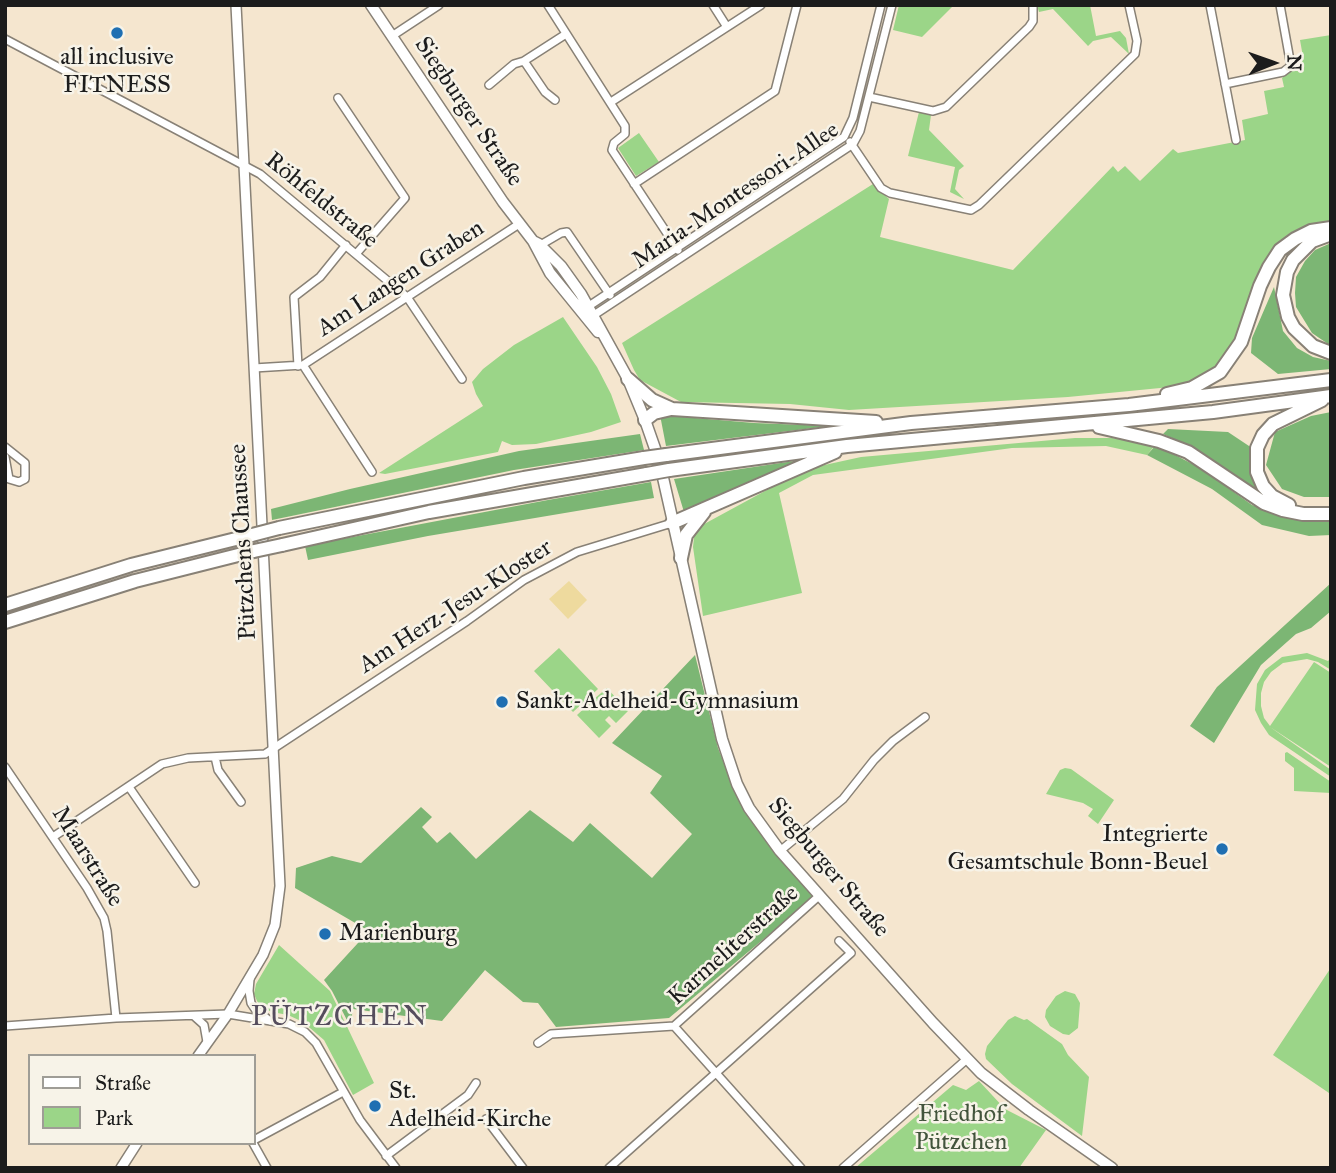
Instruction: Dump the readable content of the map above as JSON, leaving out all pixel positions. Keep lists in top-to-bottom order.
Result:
{
  "streets": {
    "main road": ["Siegburger Straße"],
    "street": [
      "Maria-Montessori-Allee",
      "Röhfeldstraße",
      "Am Langen Graben",
      "Pützchens Chaussee",
      "Am Herz-Jesu-Kloster",
      "Maarstraße",
      "Karmeliterstraße"
    ]
  },
  "crossings": [
    ["Siegburger Straße", "Maria-Montessori-Allee"],
    ["Siegburger Straße", "Am Langen Graben"],
    ["Siegburger Straße", "Am Herz-Jesu-Kloster"],
    ["Siegburger Straße", "Karmeliterstraße"],
    ["Röhfeldstraße", "Am Langen Graben"],
    ["Röhfeldstraße", "Pützchens Chaussee"],
    ["Pützchens Chaussee", "Am Herz-Jesu-Kloster"]
  ],
  "districts": ["PÜTZCHEN"],
  "parks": ["Friedhof Pützchen"],
  "places": [
    "all inclusive FITNESS",
    "Sankt-Adelheid-Gymnasium",
    "Integrierte Gesamtschule Bonn-Beuel",
    "Marienburg",
    "St. Adelheid-Kirche"
  ],
  "legend": ["Straße", "Park"],
  "north": "right"
}
